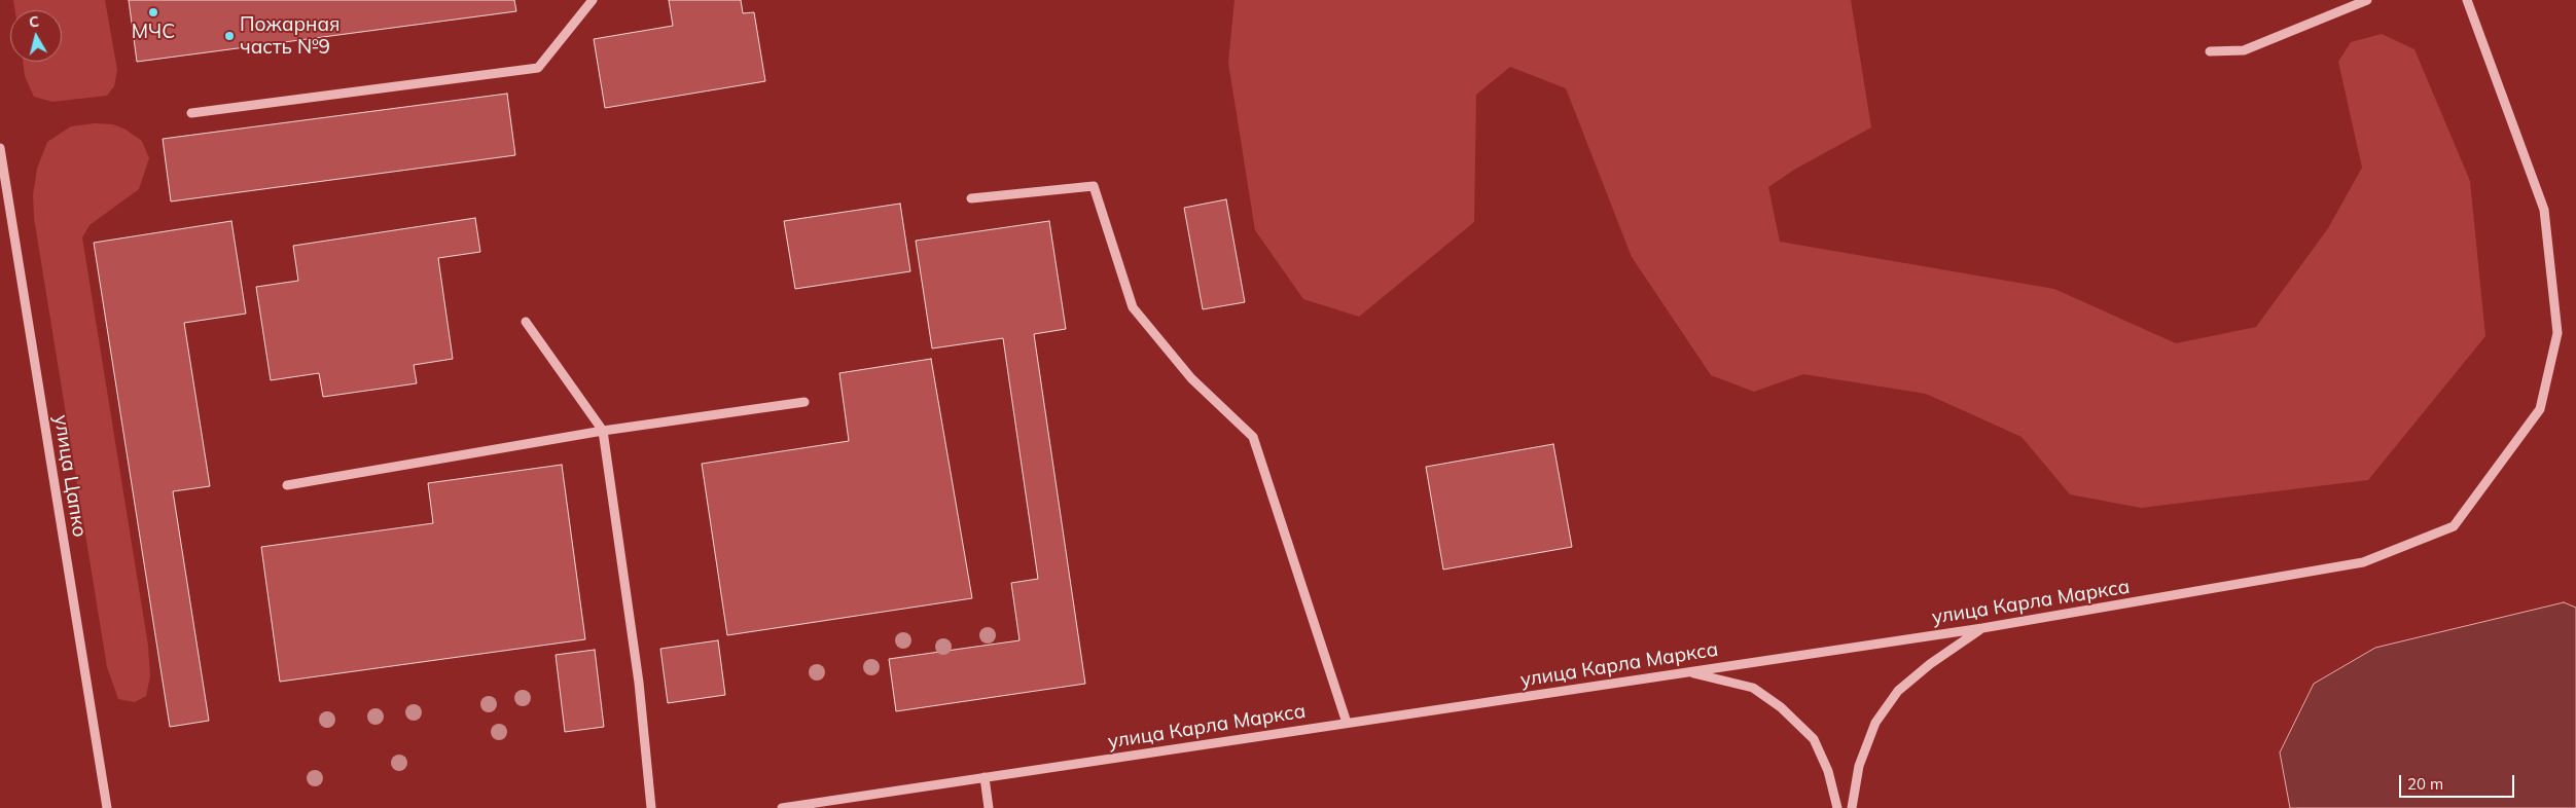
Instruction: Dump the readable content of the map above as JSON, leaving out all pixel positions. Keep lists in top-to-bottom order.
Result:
{
  "streets": {
    "street": ["улица Цапко", "улица Карла Маркса"]
  },
  "places": ["МЧС", "Пожарная часть №9"],
  "scale_bar": "20 m",
  "north": "top"
}
